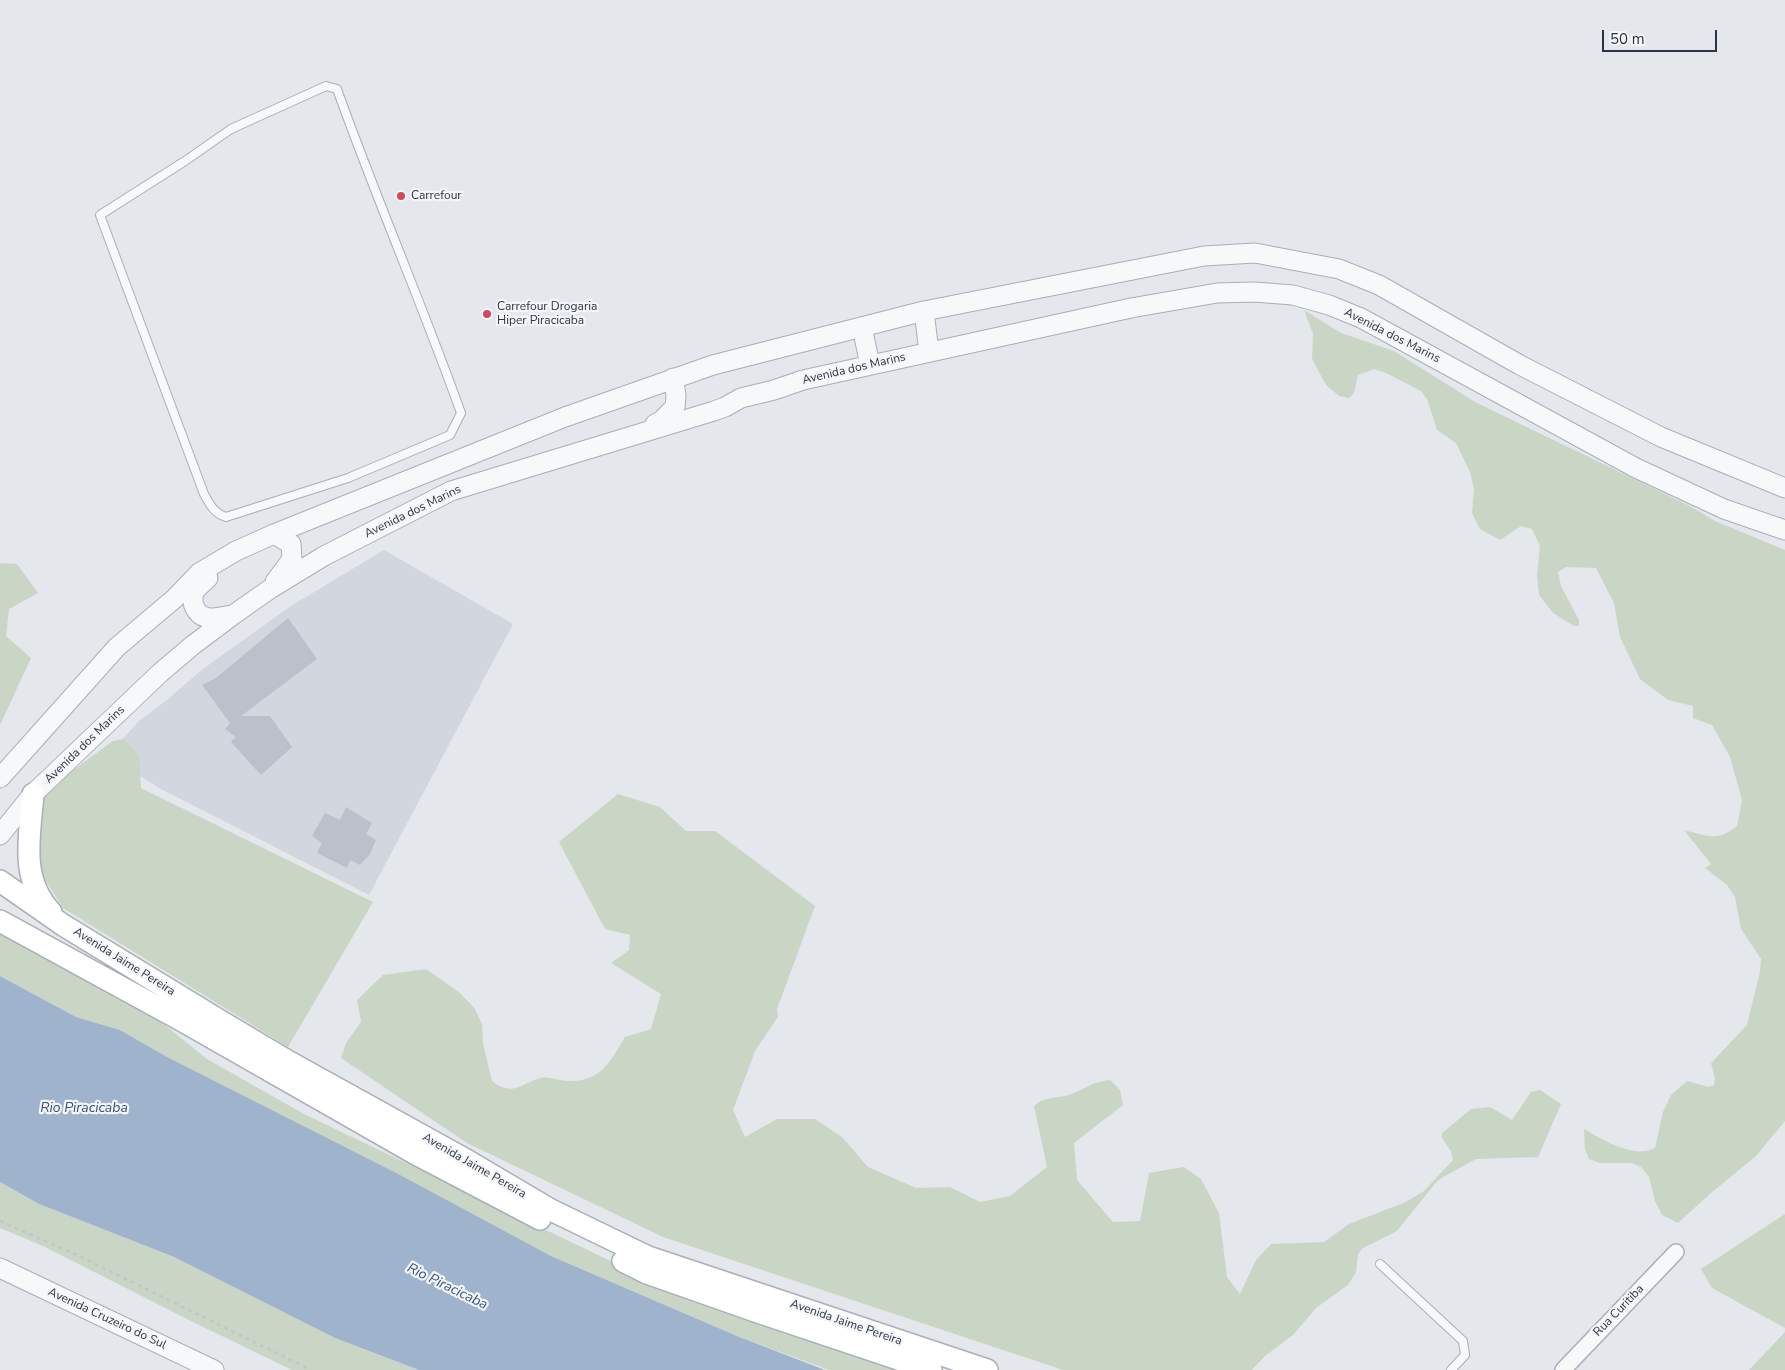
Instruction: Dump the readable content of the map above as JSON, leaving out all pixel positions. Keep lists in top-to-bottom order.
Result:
{
  "streets": {
    "main road": ["Avenida Jaime Pereira"],
    "street": ["Avenida dos Marins", "Rua Curitiba", "Avenida Cruzeiro do Sul"]
  },
  "water": ["Rio Piracicaba"],
  "places": ["Carrefour", "Carrefour Drogaria Hiper Piracicaba"],
  "scale_bar": "50 m"
}
